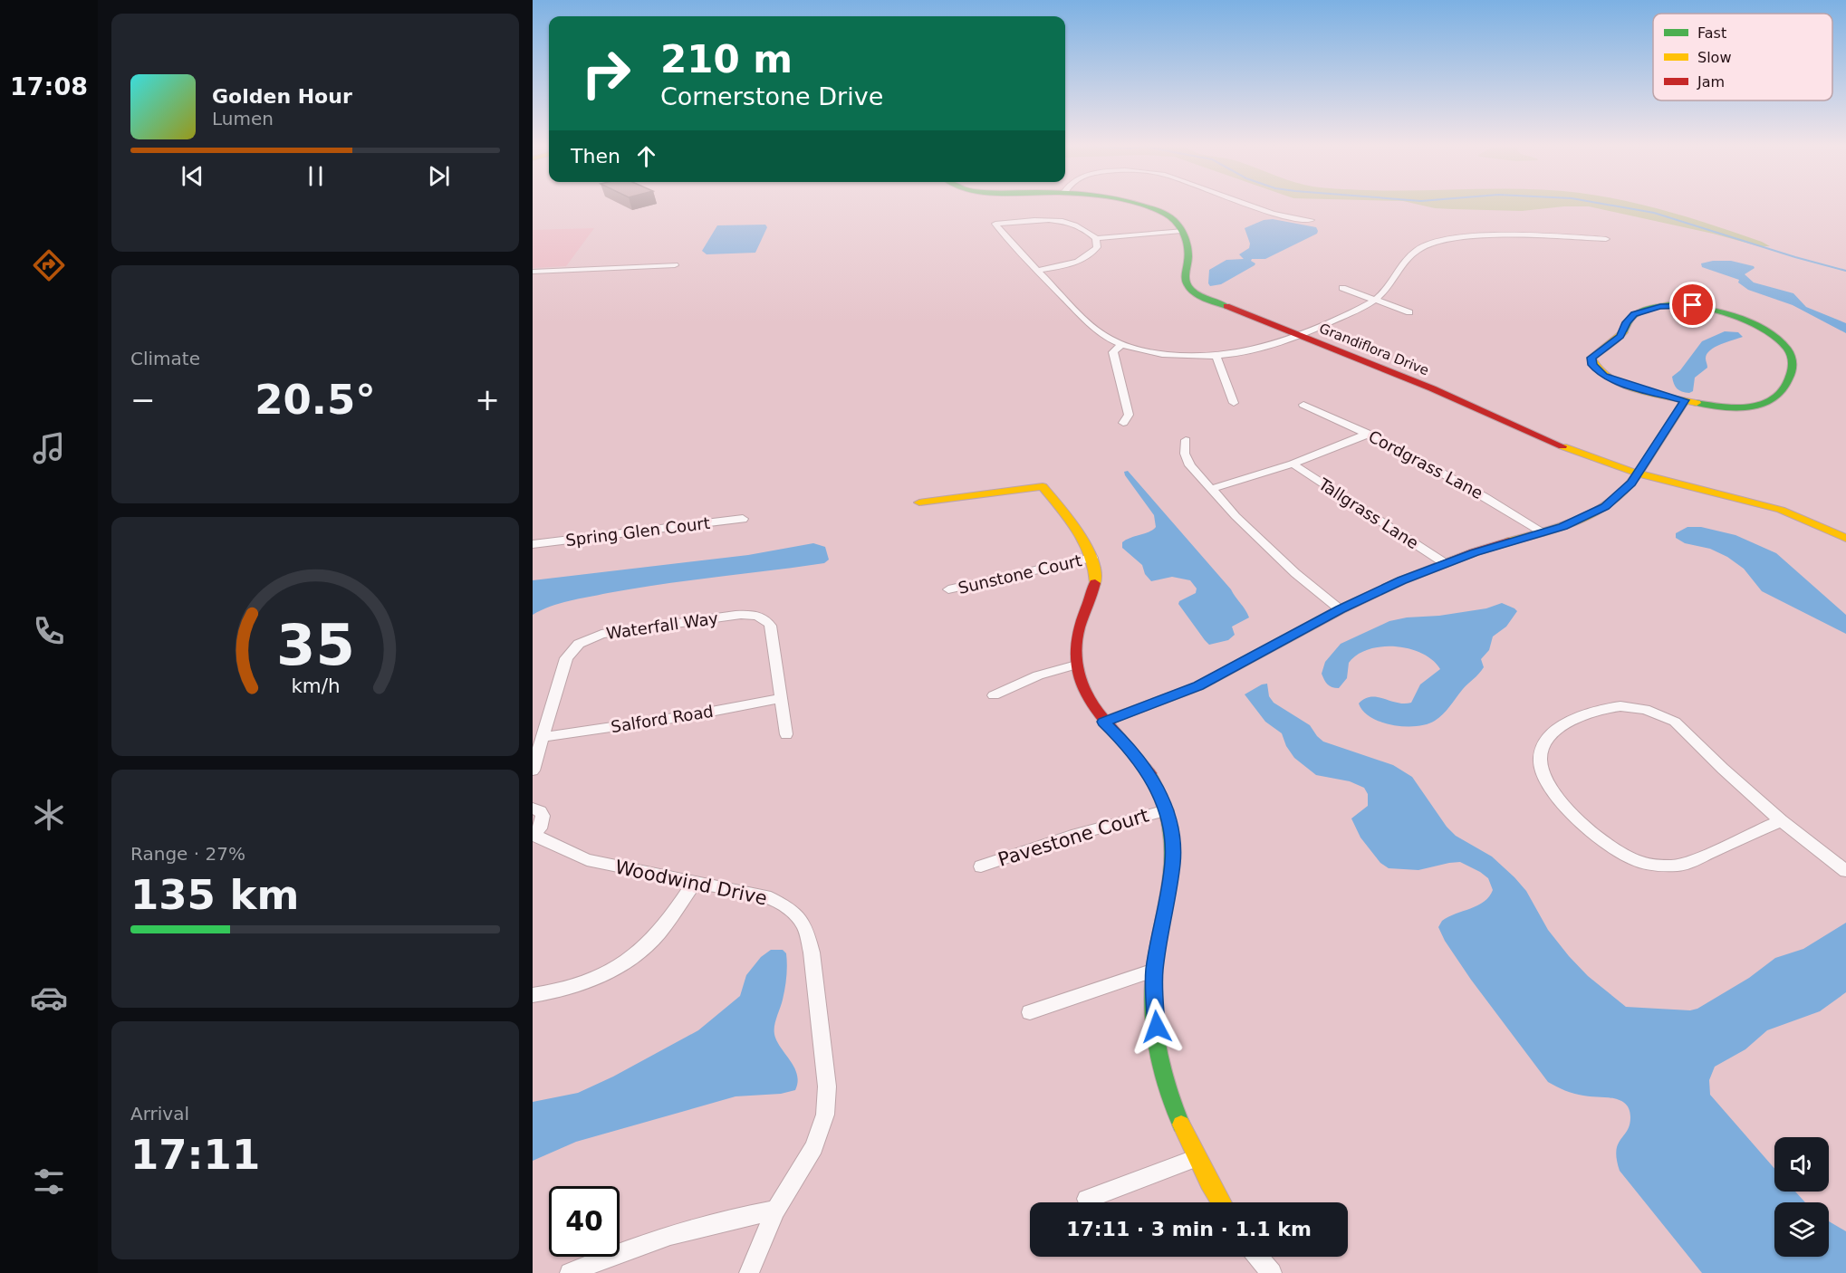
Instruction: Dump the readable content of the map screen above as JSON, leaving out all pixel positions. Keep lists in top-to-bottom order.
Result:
{
  "streets": {
    "main road": ["Grandiflora Drive"],
    "street": [
      "Cordgrass Lane",
      "Tallgrass Lane",
      "Spring Glen Court",
      "Sunstone Court",
      "Waterfall Way",
      "Salford Road",
      "Pavestone Court",
      "Woodwind Drive"
    ]
  },
  "crossings": [
    ["Waterfall Way", "Salford Road"]
  ],
  "legend": ["Fast", "Slow", "Jam"],
  "page": {
    "tabs": "17:08",
    "turn": ["210 m", "Cornerstone Drive"],
    "song": ["Golden Hour", "Lumen"],
    "then": "Then",
    "tile": [
      "Climate",
      ["Range · 27%", "135 km"],
      ["Arrival", "17:11"]
    ],
    "heat": ["−", "20.5°", "+"],
    "limit": "40",
    "trip": "17:11 · 3 min · 1.1 km",
    "gauge": ["35", "km/h"]
  }
}
